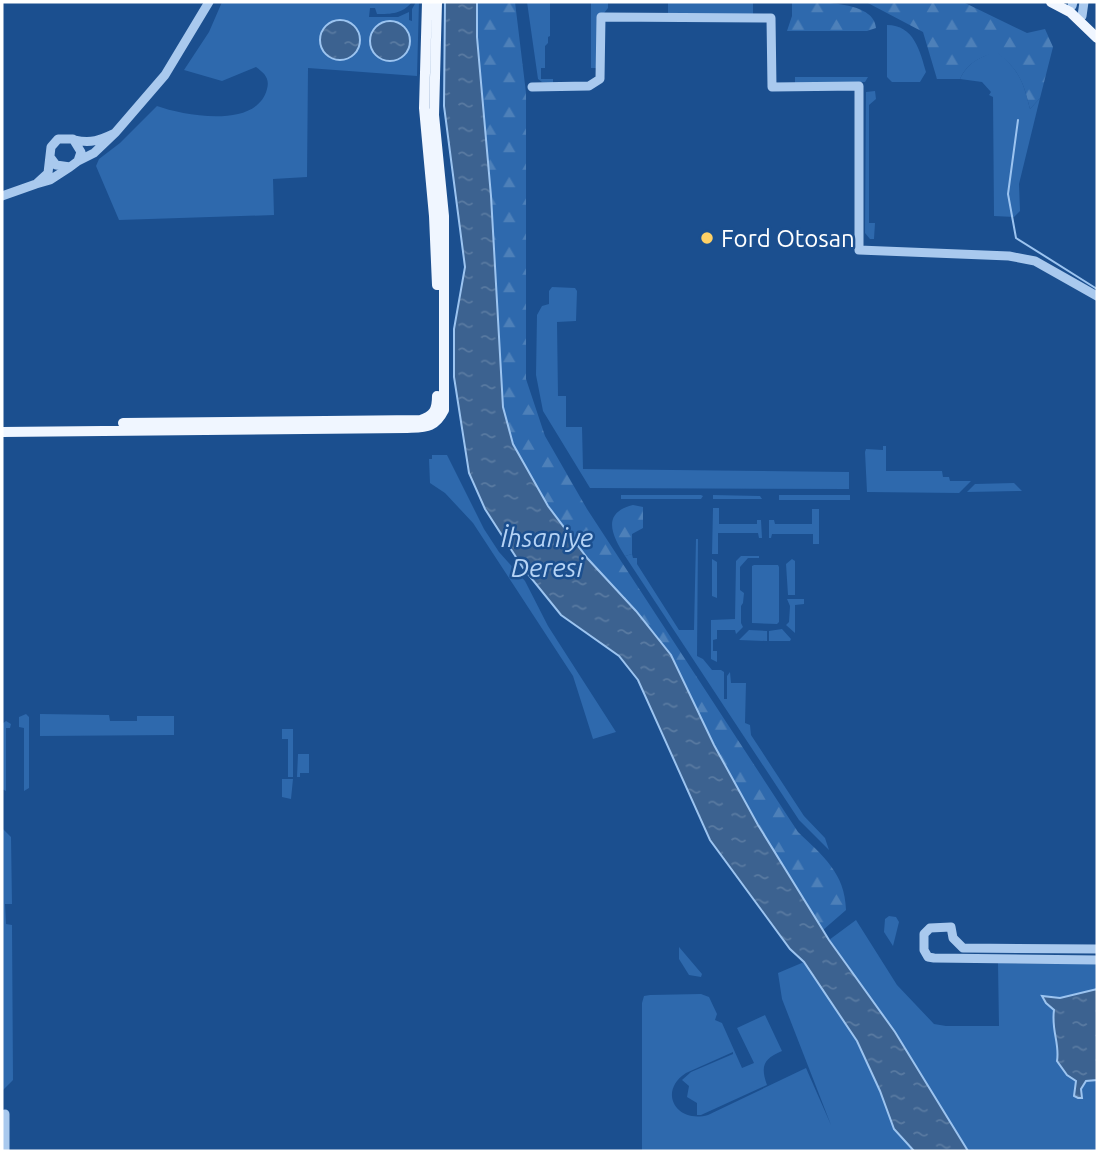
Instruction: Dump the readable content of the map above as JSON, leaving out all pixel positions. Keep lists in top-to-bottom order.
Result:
{
  "water": ["İhsaniye Deresi"],
  "places": ["Ford Otosan"]
}
